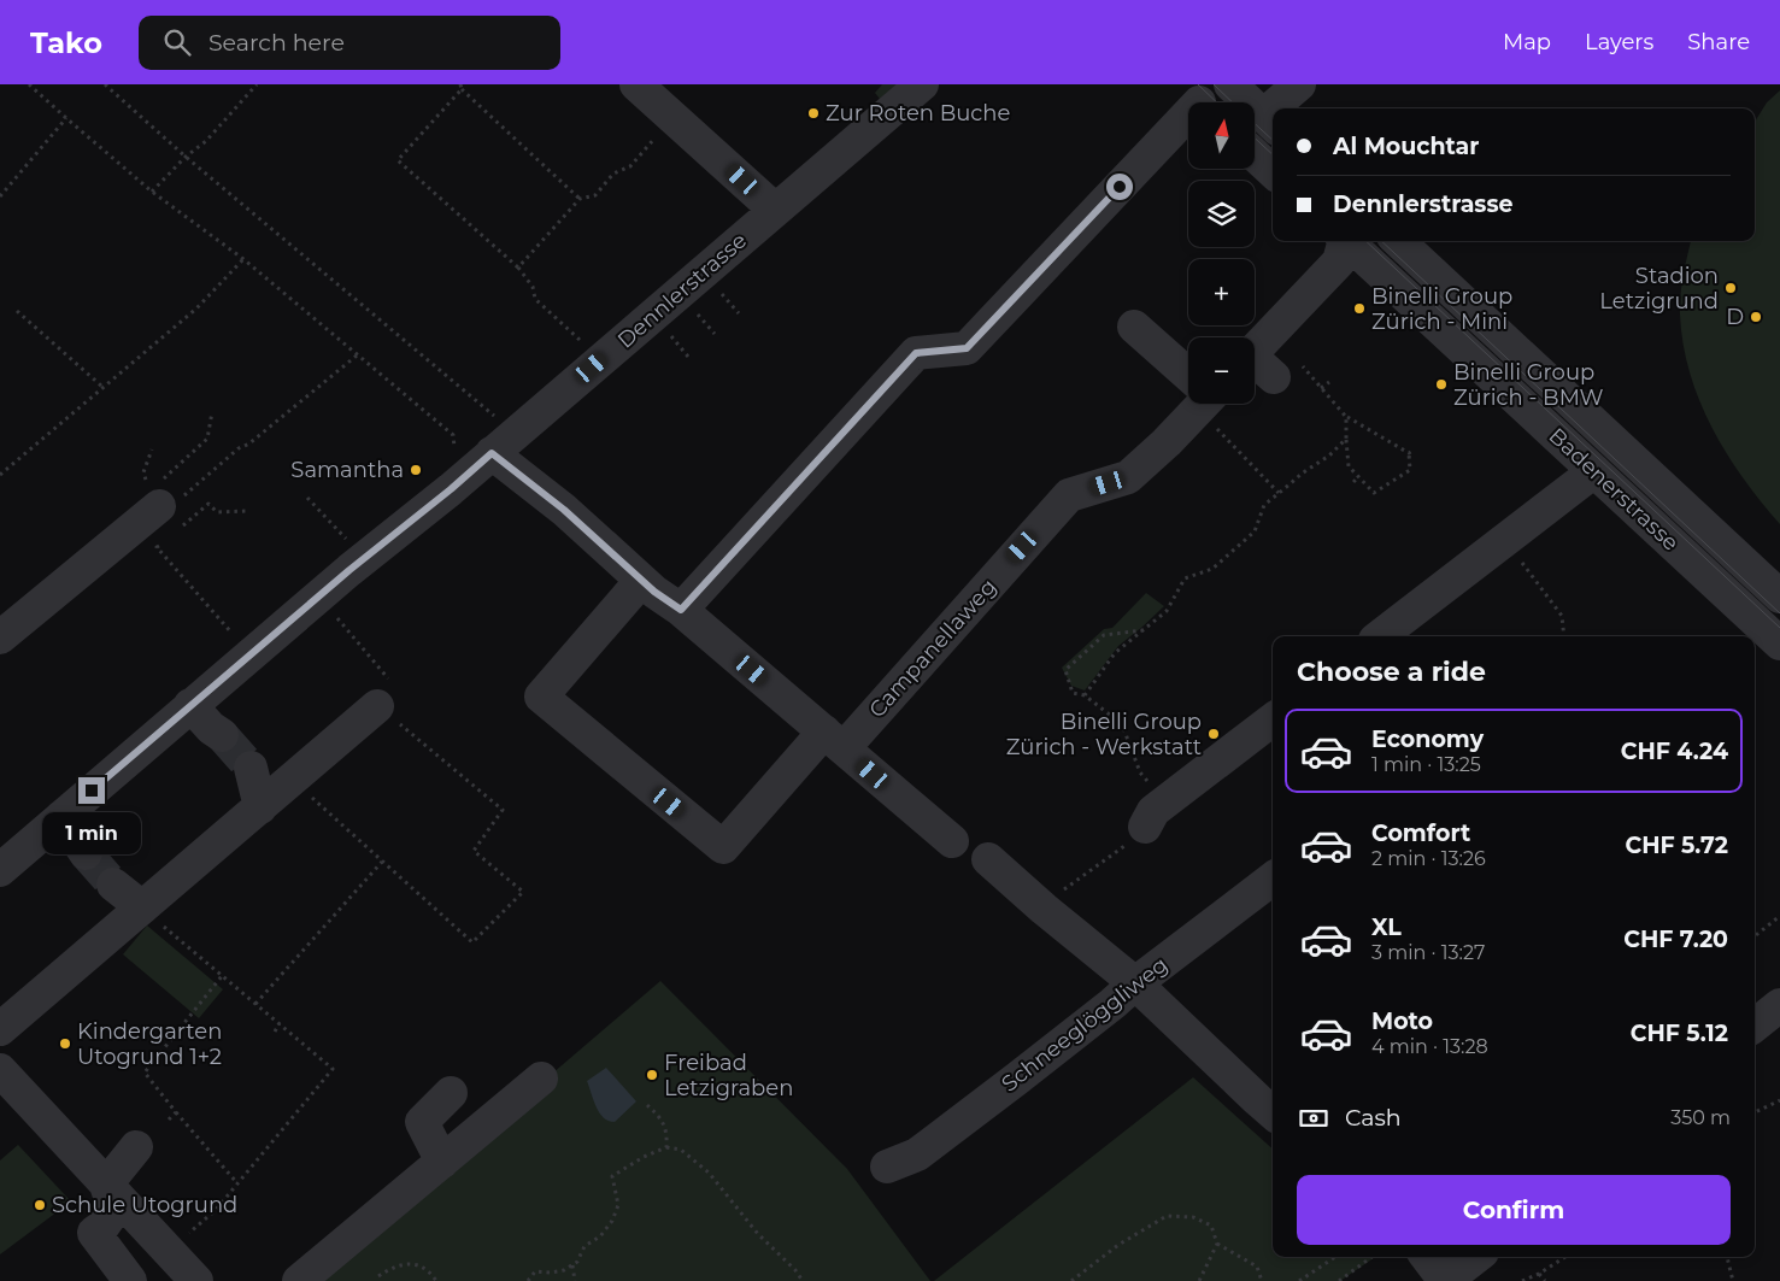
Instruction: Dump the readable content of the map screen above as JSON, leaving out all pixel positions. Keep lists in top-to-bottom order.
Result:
{
  "streets": {
    "street": [
      "Dennlerstrasse",
      "Badenerstrasse",
      "Campanellaweg",
      "Schneeglöggliweg"
    ]
  },
  "places": [
    "Zur Roten Buche",
    "Stadion Letzigrund",
    "Binelli Group Zürich - Mini",
    "D",
    "Binelli Group Zürich - BMW",
    "Samantha",
    "Binelli Group Zürich - Werkstatt",
    "Kindergarten Utogrund 1+2",
    "Freibad Letzigraben",
    "Schule Utogrund"
  ],
  "north": "top",
  "page": {
    "header": "Tako",
    "search": "Search here",
    "nav": ["Map", "Layers", "Share"],
    "map_buttons": ["+", "−"],
    "banner": ["Al Mouchtar", "Dennlerstrasse"],
    "heading": "Choose a ride",
    "list": [
      {
        "name": "Economy",
        "note": "1 min · 13:25",
        "value": "CHF 4.24"
      },
      {
        "name": "Comfort",
        "note": "2 min · 13:26",
        "value": "CHF 5.72"
      },
      {
        "name": "XL",
        "note": "3 min · 13:27",
        "value": "CHF 7.20"
      },
      {
        "name": "Moto",
        "note": "4 min · 13:28",
        "value": "CHF 5.12"
      }
    ],
    "bubble": "1 min",
    "pay": ["Cash", "350 m"],
    "buttons": "Confirm"
  }
}
